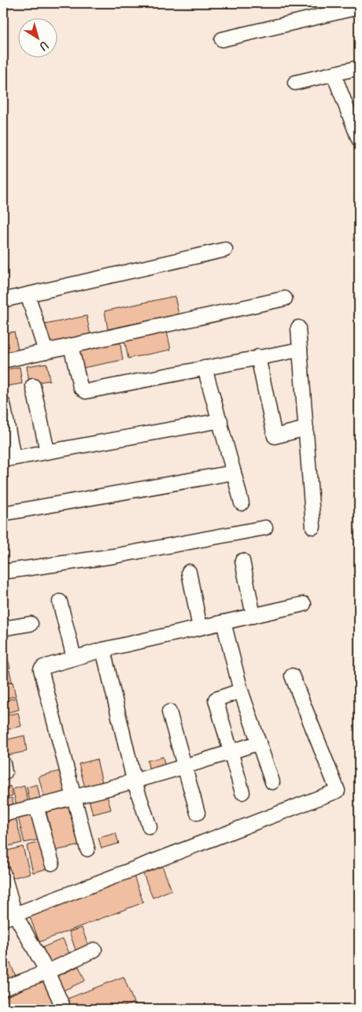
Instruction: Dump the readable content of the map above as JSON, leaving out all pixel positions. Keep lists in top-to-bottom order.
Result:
{
  "north": "bottom right"
}
